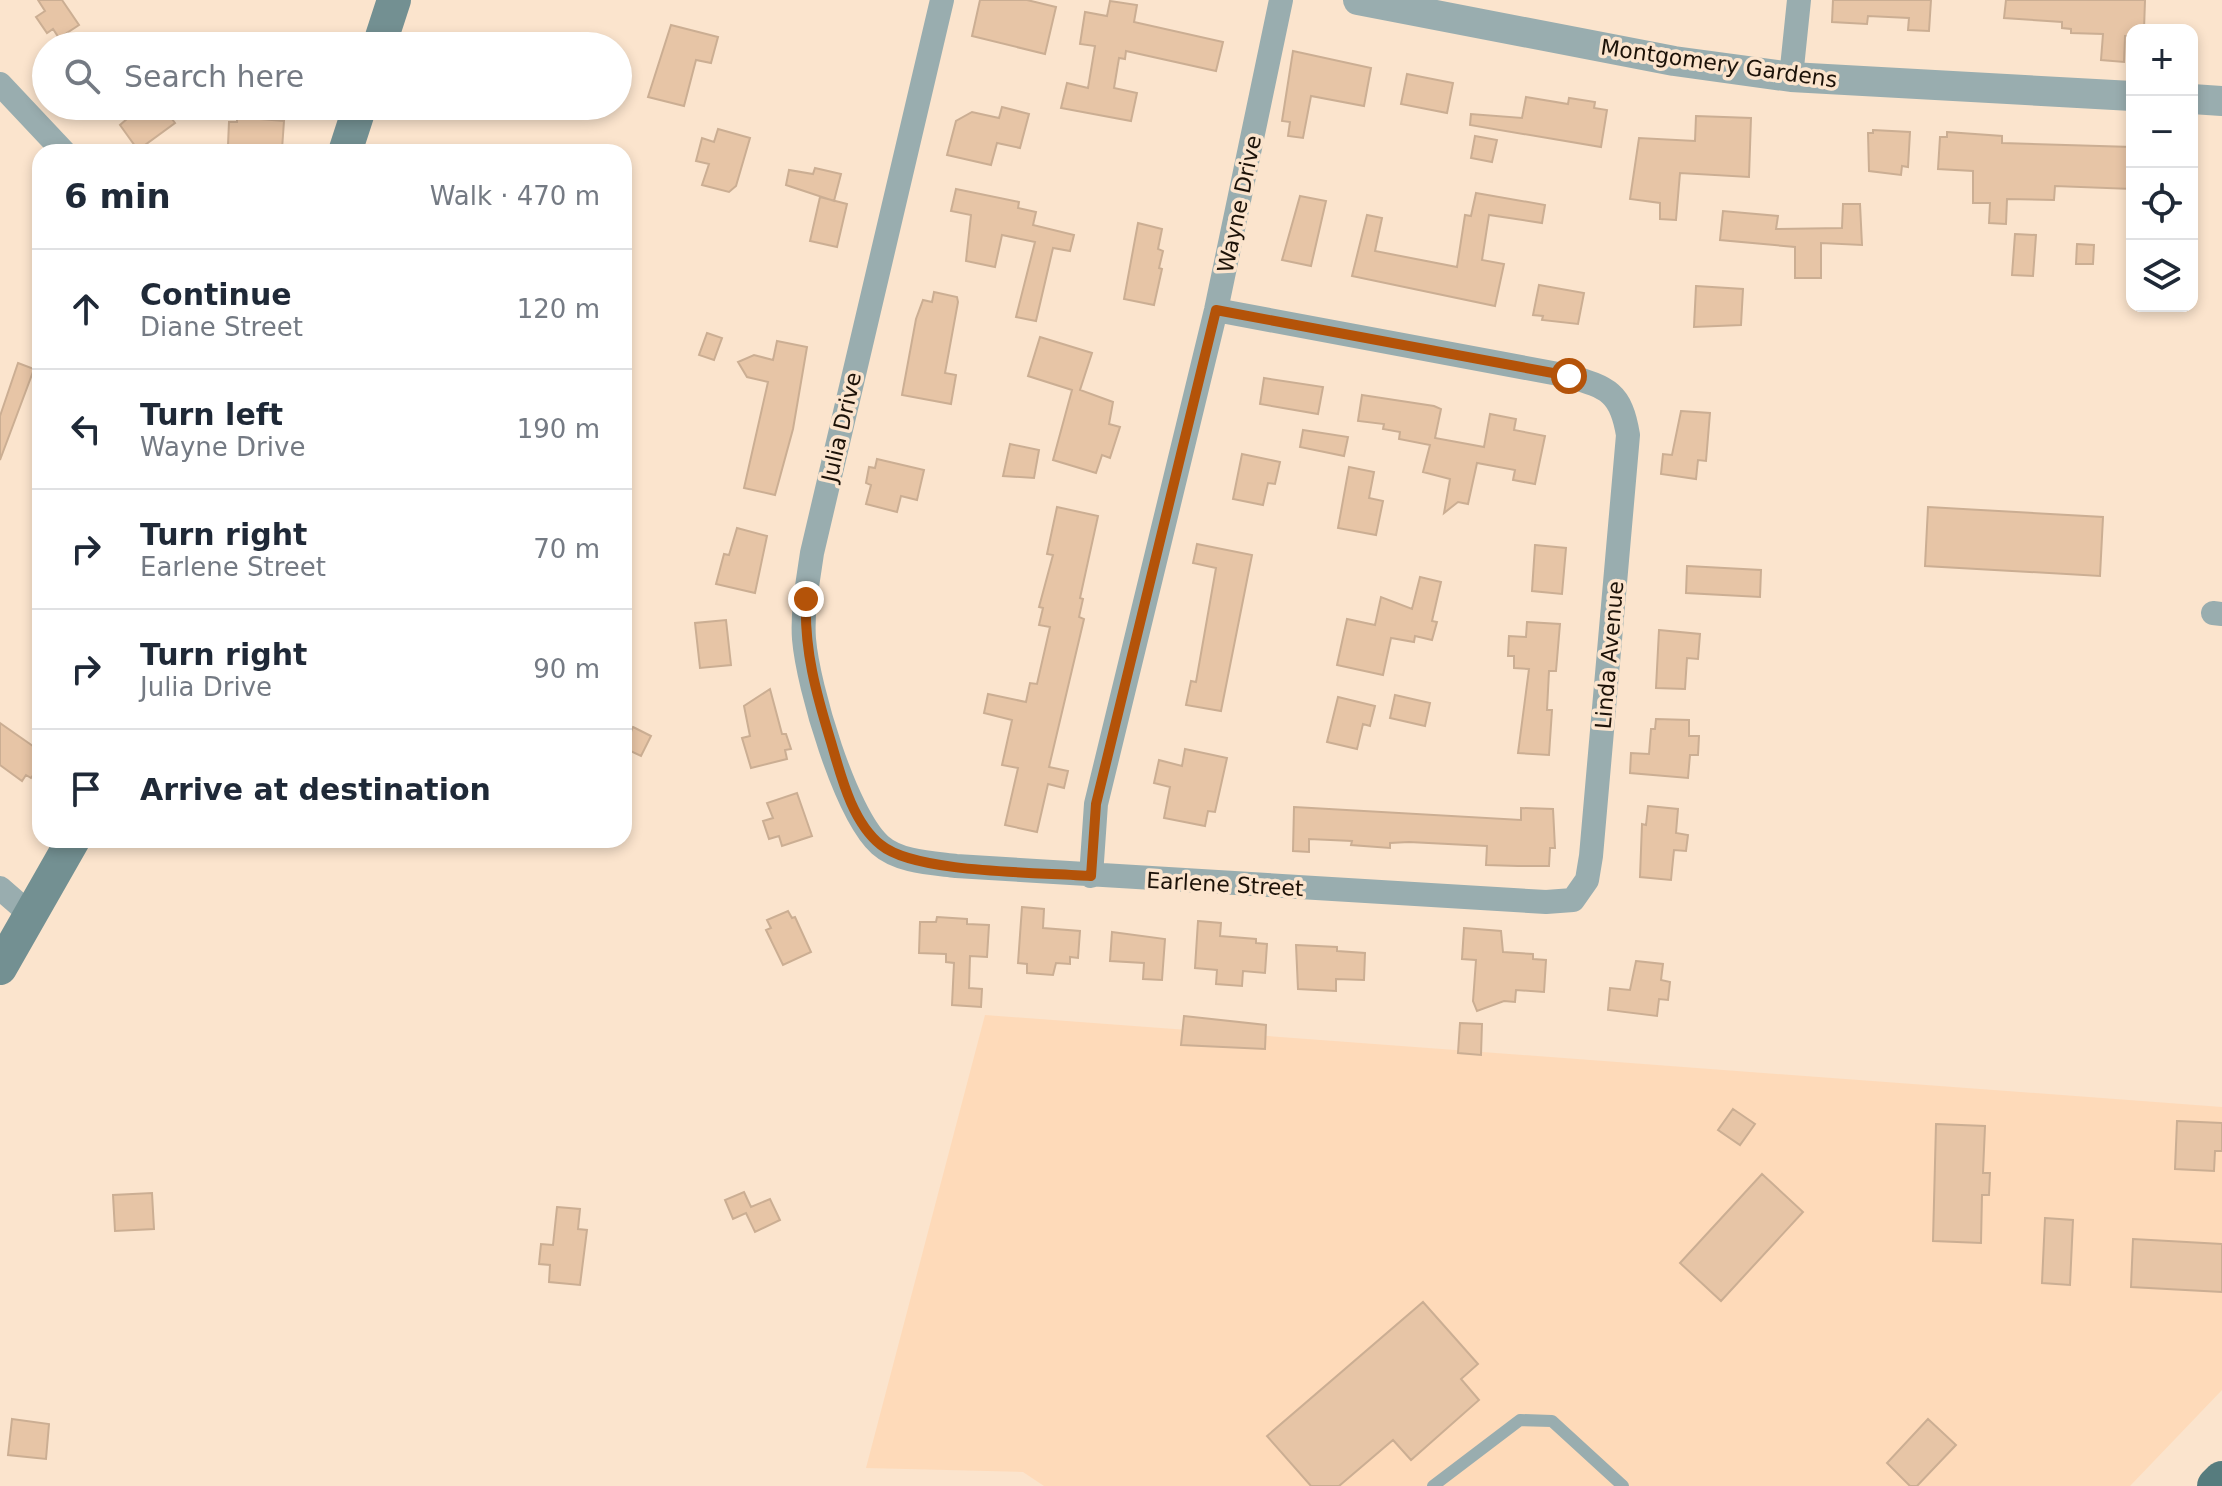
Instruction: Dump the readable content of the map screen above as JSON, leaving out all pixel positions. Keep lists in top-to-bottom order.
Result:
{
  "streets": {
    "street": [
      "Montgomery Gardens",
      "Wayne Drive",
      "Julia Drive",
      "Linda Avenue",
      "Earlene Street"
    ]
  },
  "crossings": [
    ["Wayne Drive", "Linda Avenue"],
    ["Wayne Drive", "Earlene Street"],
    ["Julia Drive", "Earlene Street"],
    ["Linda Avenue", "Earlene Street"]
  ],
  "page": {
    "map_buttons": ["+", "−"],
    "search": "Search here",
    "heading": ["6 min", "Walk · 470 m"],
    "list": [
      ["Continue", "Diane Street", "120 m"],
      ["Turn left", "Wayne Drive", "190 m"],
      ["Turn right", "Earlene Street", "70 m"],
      ["Turn right", "Julia Drive", "90 m"],
      "Arrive at destination"
    ]
  }
}
